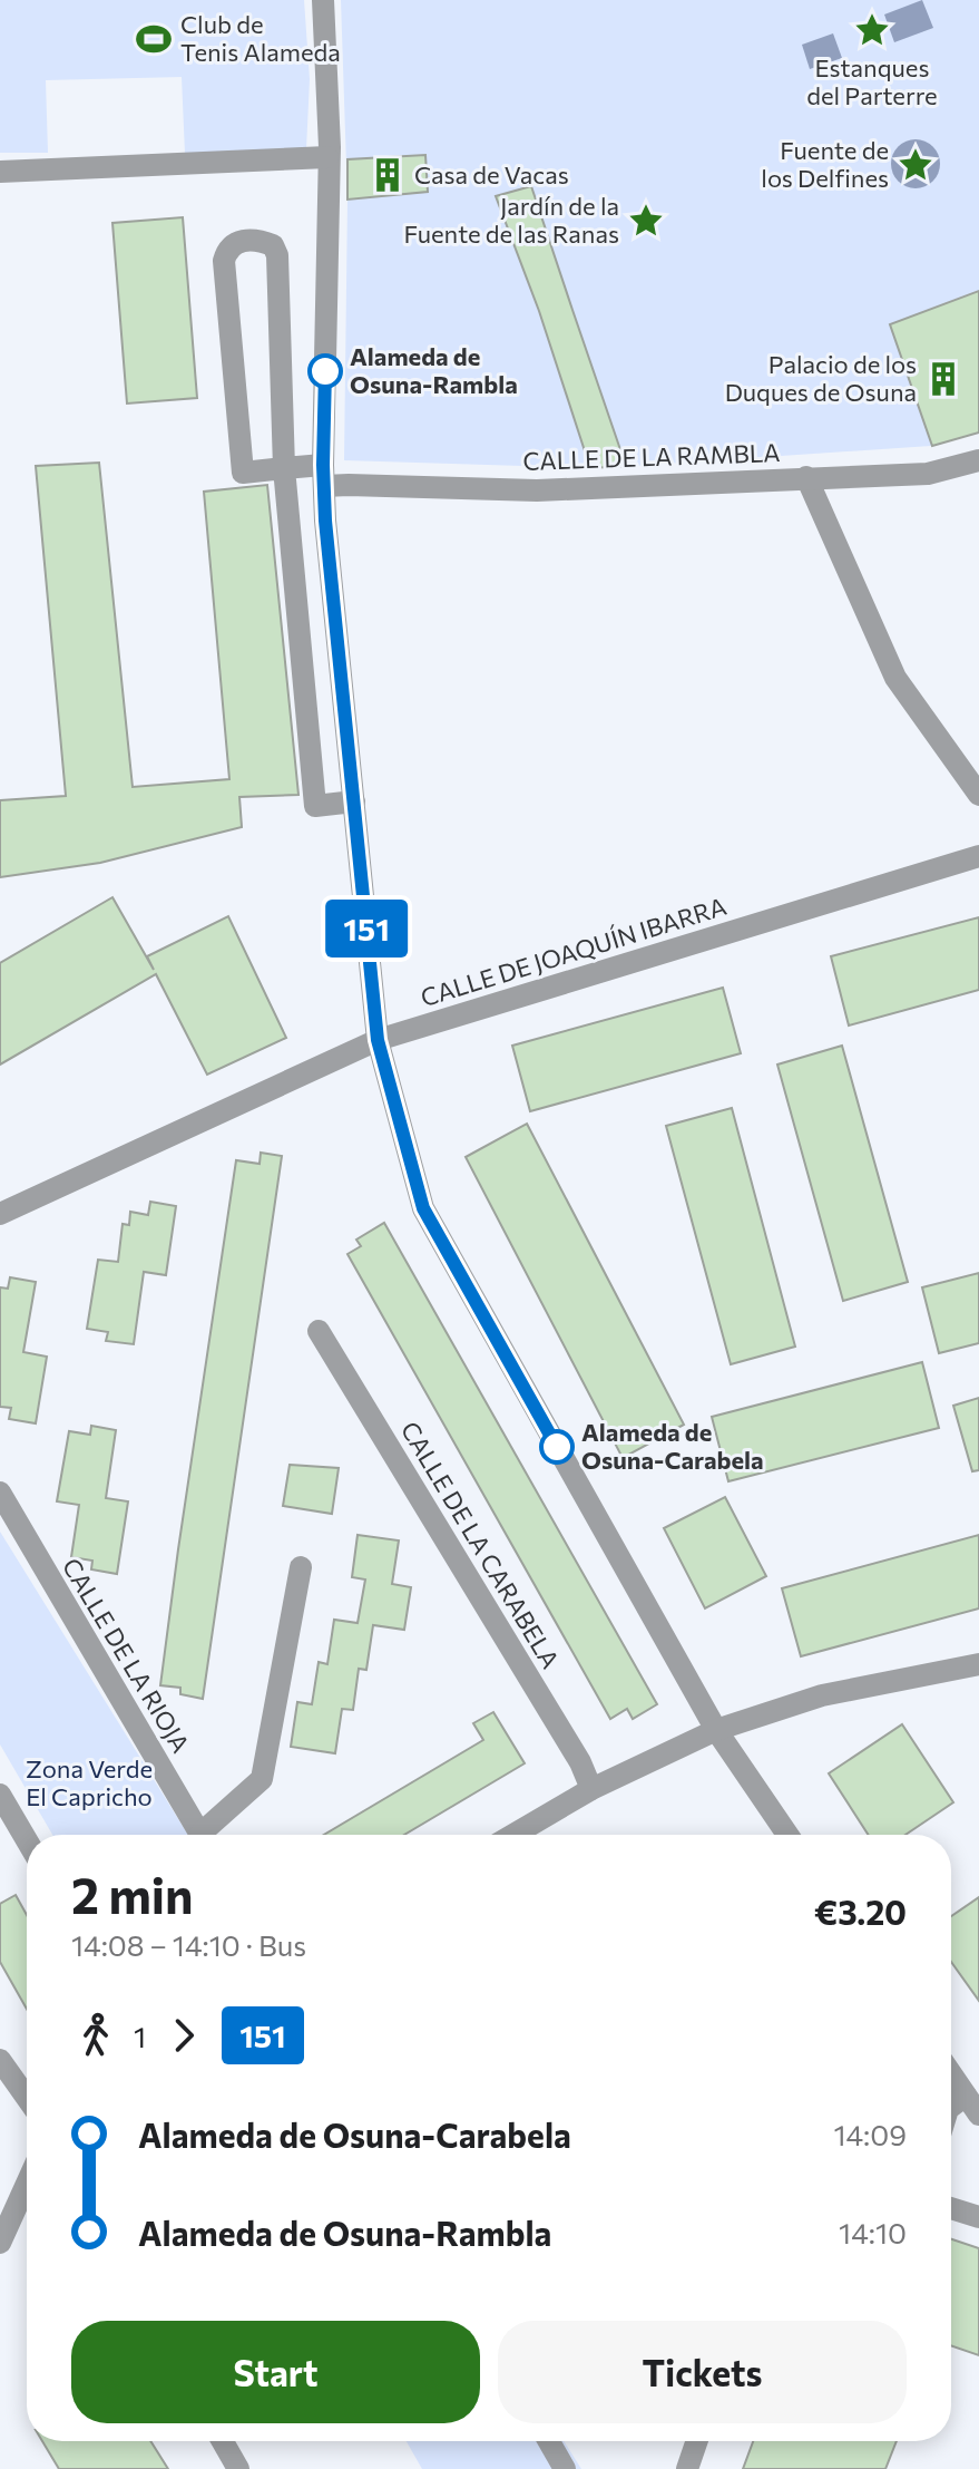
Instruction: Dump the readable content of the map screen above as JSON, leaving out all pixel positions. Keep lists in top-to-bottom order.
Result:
{
  "streets": {
    "street": [
      "CALLE DE LA RAMBLA",
      "CALLE DE JOAQUÍN IBARRA",
      "CALLE DE LA CARABELA",
      "CALLE DE LA RIOJA"
    ]
  },
  "parks": ["Zona Verde El Capricho"],
  "places": {
    "place": ["Estanques del Parterre", "Fuente de los Delfines", "Jardín de la Fuente de las Ranas"],
    "sports": ["Club de Tenis Alameda"],
    "building": ["Casa de Vacas", "Palacio de los Duques de Osuna"],
    "other": ["Alameda de Osuna-Rambla", "Alameda de Osuna-Carabela"]
  },
  "lines": ["bus line 151"],
  "page": {
    "on_map": "151",
    "heading": ["2 min", "14:08 – 14:10 · Bus", "€3.20"],
    "legs": ["1", "151"],
    "list": [
      {
        "name": "Alameda de Osuna-Carabela",
        "value": "14:09"
      },
      {
        "name": "Alameda de Osuna-Rambla",
        "value": "14:10"
      }
    ],
    "buttons": ["Start", "Tickets"]
  }
}
